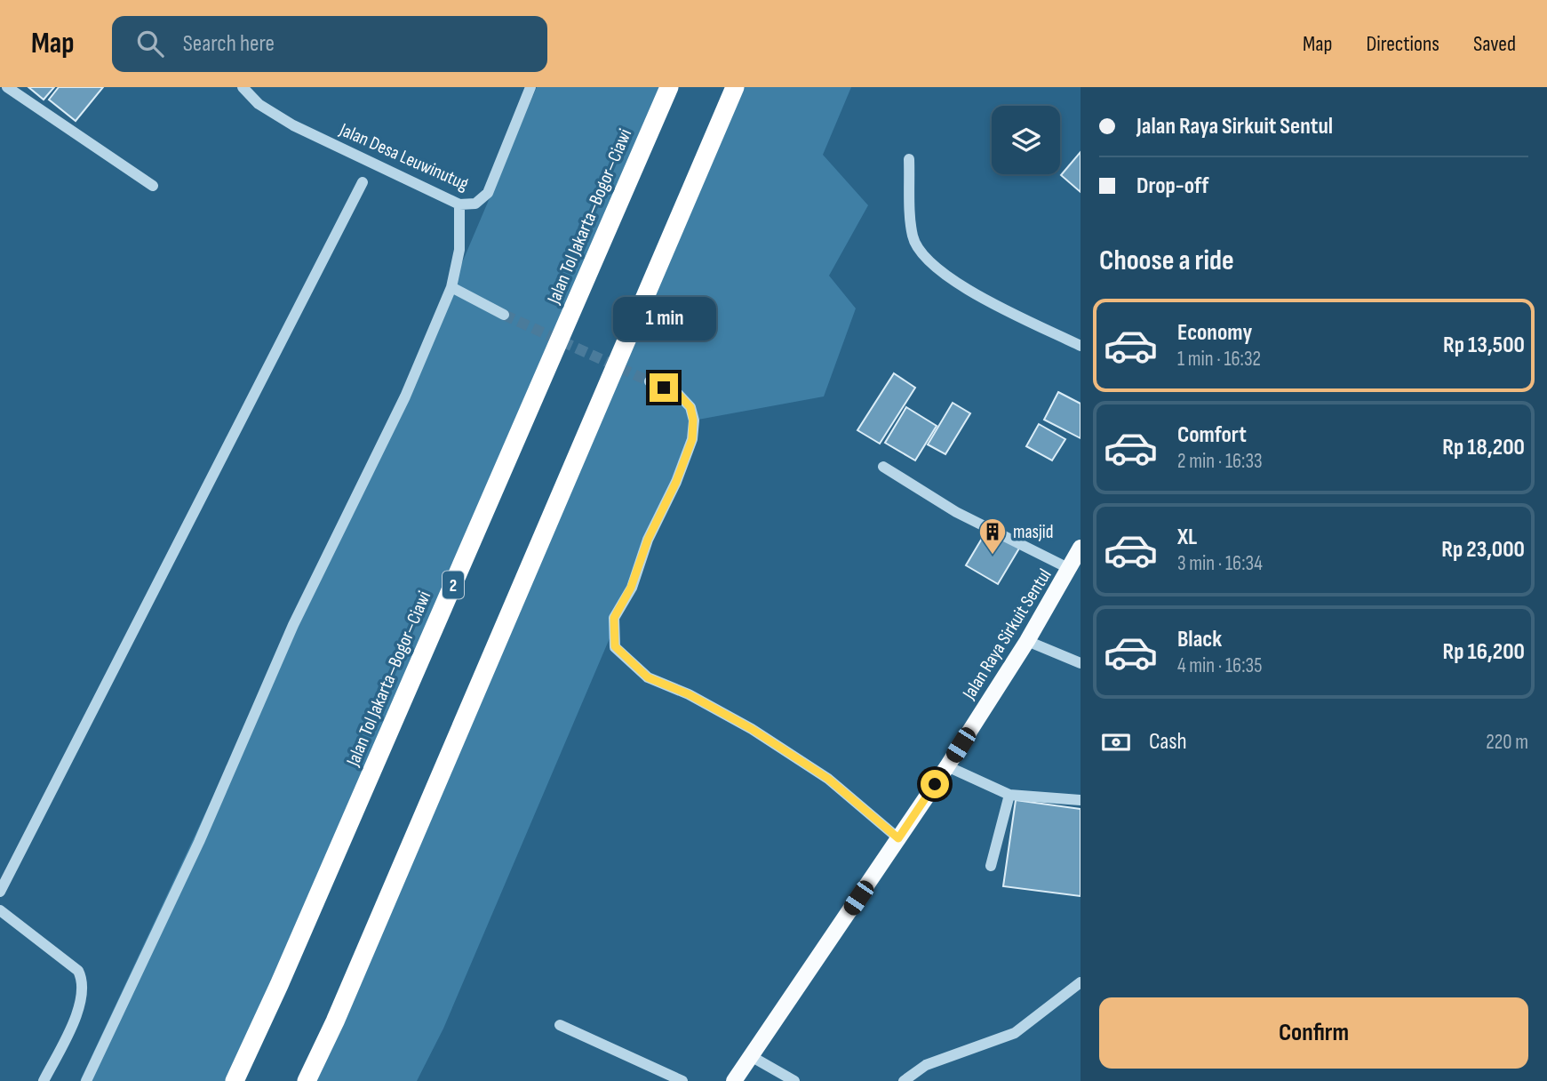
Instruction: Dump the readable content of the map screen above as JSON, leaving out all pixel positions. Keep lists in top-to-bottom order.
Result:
{
  "streets": {
    "highway": ["Jalan Tol Jakarta–Bogor–Ciawi", "2"],
    "main road": ["Jalan Raya Sirkuit Sentul"],
    "street": ["Jalan Desa Leuwinutug"]
  },
  "places": {
    "building": ["masjid"]
  },
  "page": {
    "header": "Map",
    "search": "Search here",
    "nav": ["Map", "Directions", "Saved"],
    "banner": ["Jalan Raya Sirkuit Sentul", "Drop-off"],
    "heading": "Choose a ride",
    "bubble": "1 min",
    "list": [
      {
        "name": "Economy",
        "note": "1 min · 16:32",
        "value": "Rp 13,500"
      },
      {
        "name": "Comfort",
        "note": "2 min · 16:33",
        "value": "Rp 18,200"
      },
      {
        "name": "XL",
        "note": "3 min · 16:34",
        "value": "Rp 23,000"
      },
      {
        "name": "Black",
        "note": "4 min · 16:35",
        "value": "Rp 16,200"
      }
    ],
    "pay": ["Cash", "220 m"],
    "buttons": "Confirm"
  }
}
